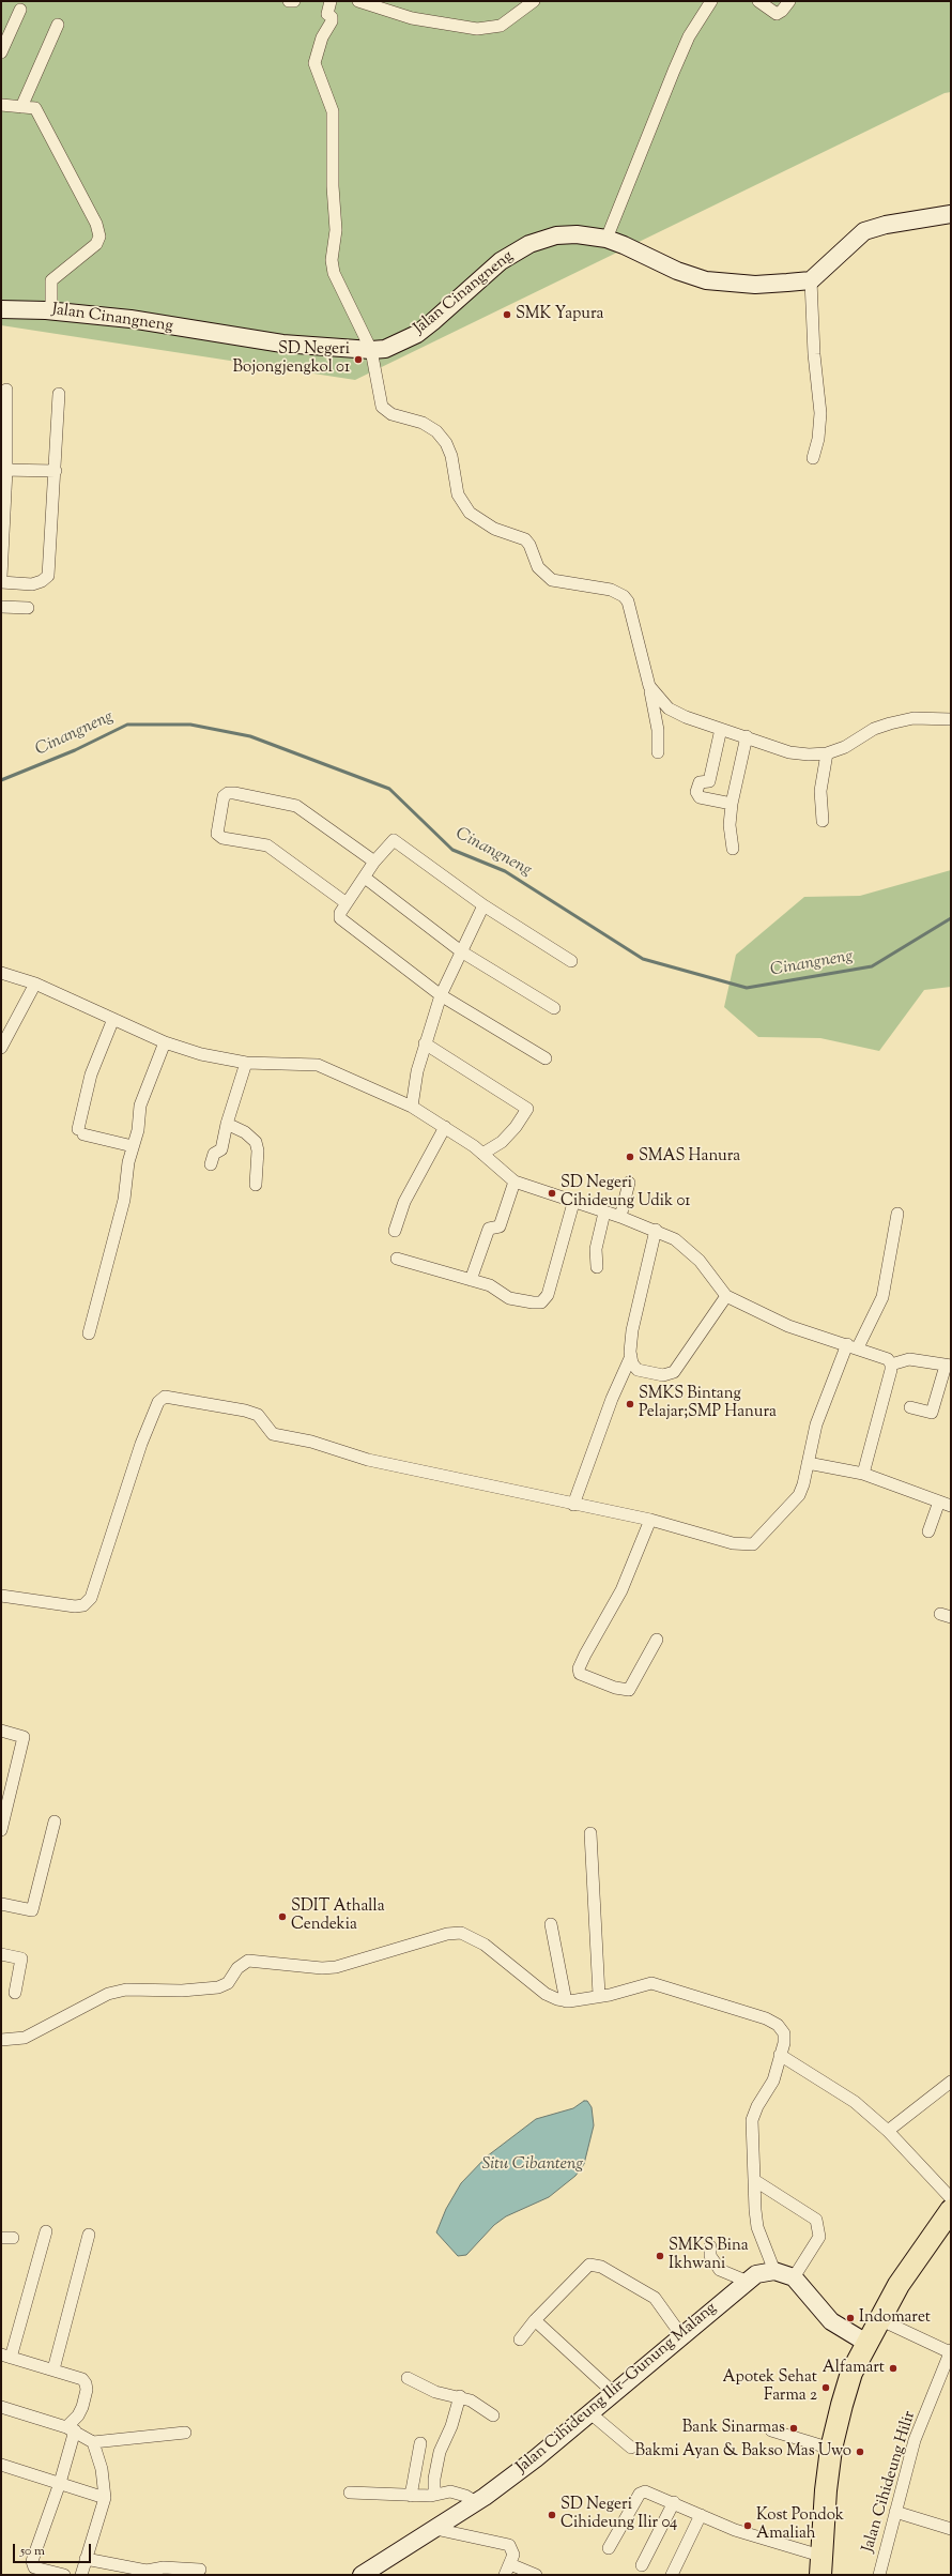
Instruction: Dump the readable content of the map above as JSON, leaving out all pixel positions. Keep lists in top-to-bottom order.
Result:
{
  "streets": {
    "street": ["Jalan Cinangneng", "Jalan Cihideung Ilir–Gunung Malang", "Jalan Cihideung Hilir"]
  },
  "water": ["Cinangneng", "Situ Cibanteng"],
  "places": [
    "SMK Yapura",
    "SD Negeri Bojongjengkol 01",
    "SMAS Hanura",
    "SD Negeri Cihideung Udik 01",
    "SMKS Bintang Pelajar;SMP Hanura",
    "SDIT Athalla Cendekia",
    "SMKS Bina Ikhwani",
    "Indomaret",
    "Alfamart",
    "Apotek Sehat Farma 2",
    "Bank Sinarmas",
    "Bakmi Ayan & Bakso Mas Uwo",
    "SD Negeri Cihideung Ilir 04",
    "Kost Pondok Amaliah"
  ],
  "scale_bar": "50 m"
}
